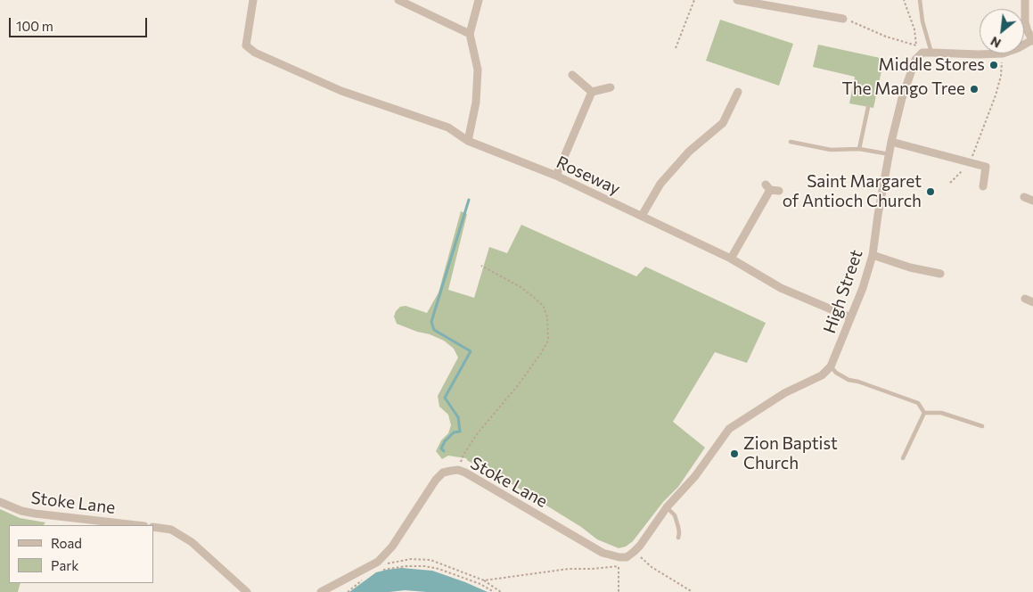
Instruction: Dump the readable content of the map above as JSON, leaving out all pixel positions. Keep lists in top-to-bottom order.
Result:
{
  "streets": {
    "street": ["Roseway", "High Street", "Stoke Lane"]
  },
  "crossings": [
    ["Roseway", "High Street"]
  ],
  "places": [
    "Middle Stores",
    "The Mango Tree",
    "Saint Margaret of Antioch Church",
    "Zion Baptist Church"
  ],
  "legend": ["Road", "Park"],
  "scale_bar": "100 m",
  "north": "bottom left"
}
